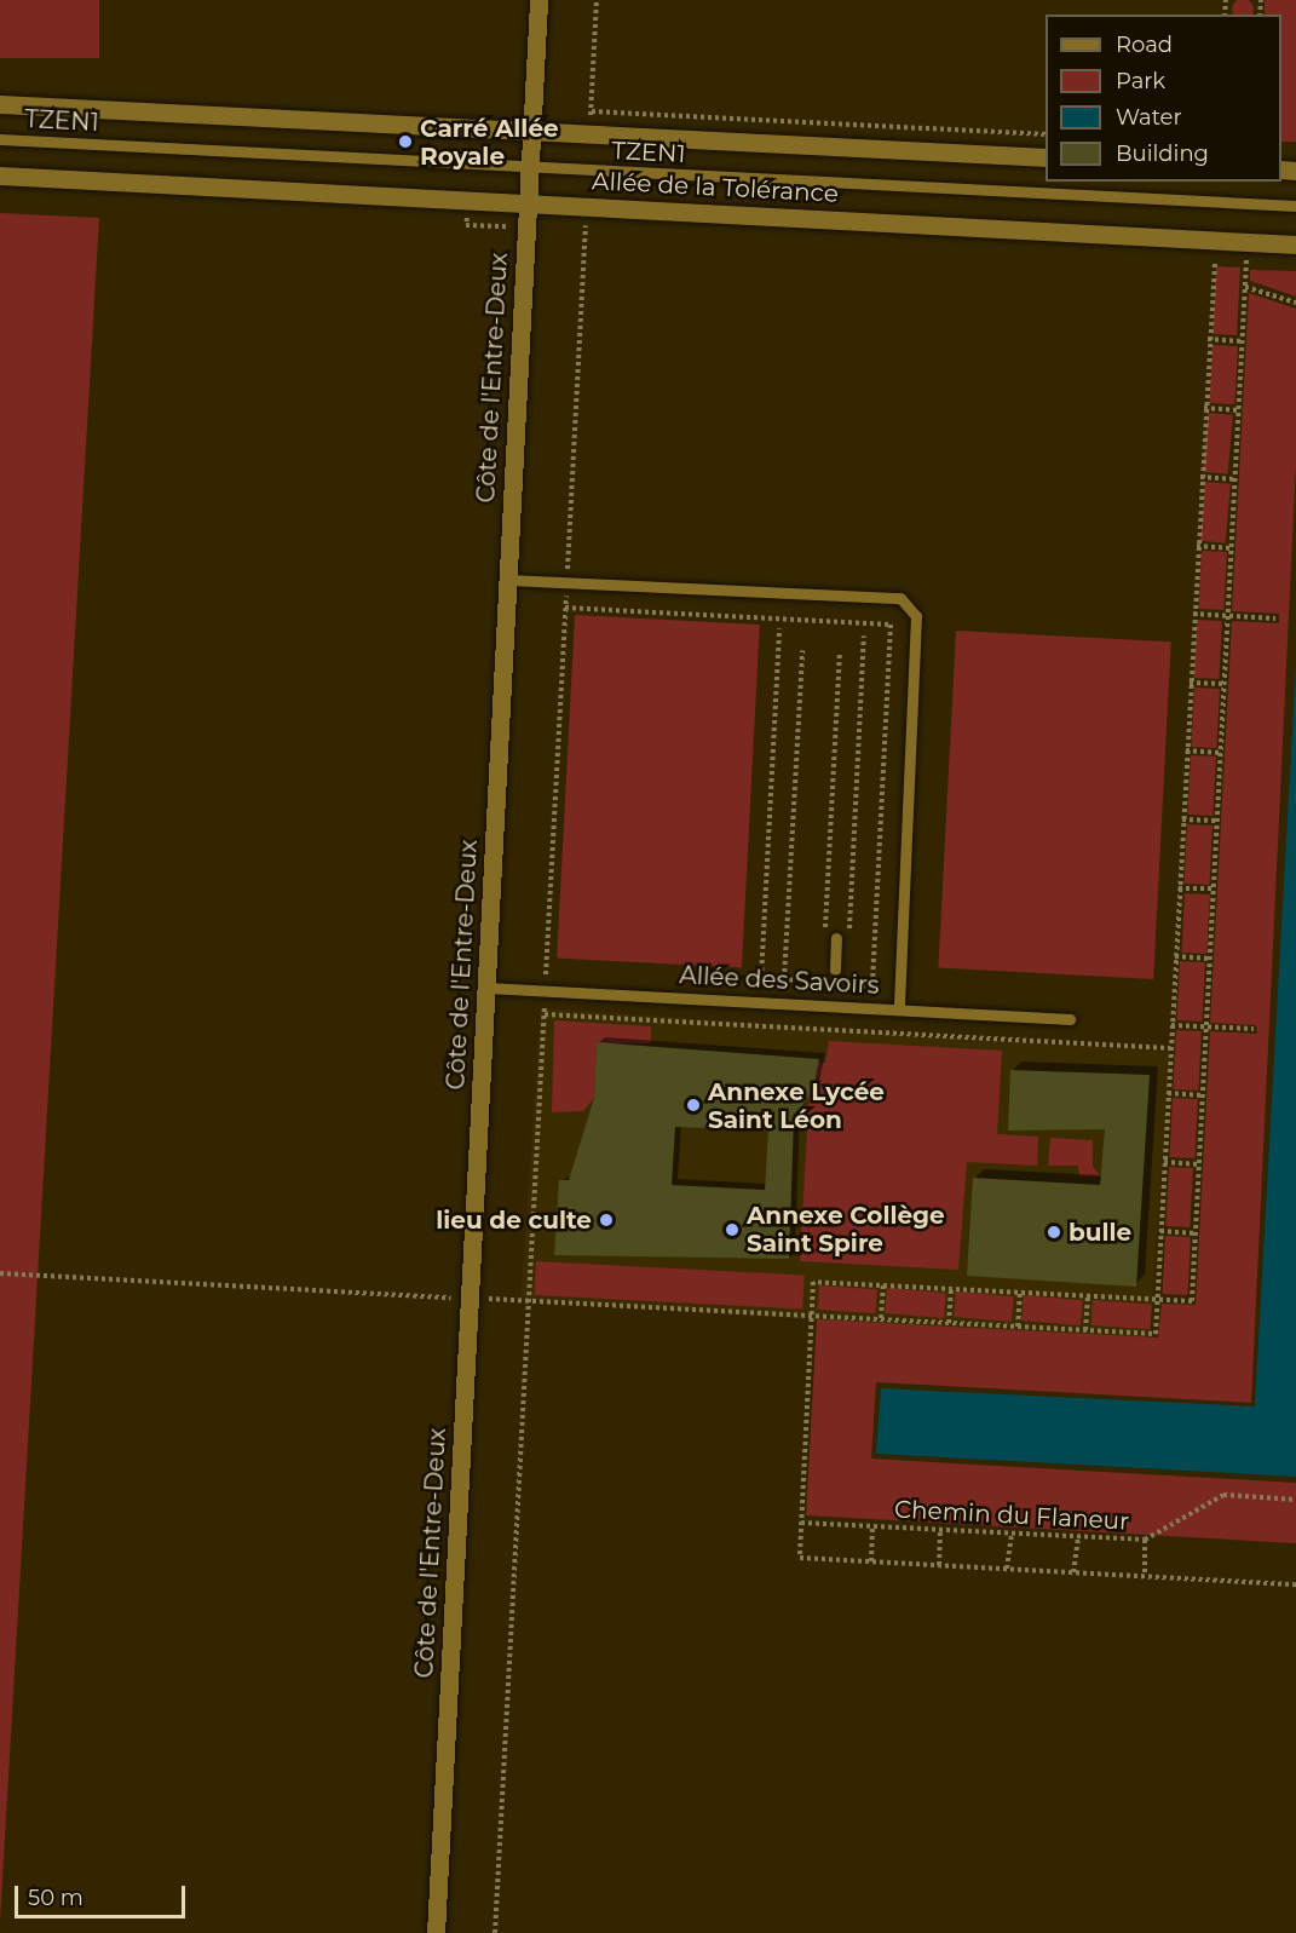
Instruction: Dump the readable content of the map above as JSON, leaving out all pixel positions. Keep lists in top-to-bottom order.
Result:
{
  "streets": {
    "street": ["Allée de la Tolérance", "Côte de l'Entre-Deux"],
    "lane": ["TZEN1", "Allée des Savoirs"],
    "path": ["Chemin du Flaneur"]
  },
  "crossings": [
    ["TZEN1", "Côte de l'Entre-Deux"],
    ["Allée de la Tolérance", "Côte de l'Entre-Deux"],
    ["Côte de l'Entre-Deux", "Allée des Savoirs"]
  ],
  "places": [
    "Carré Allée Royale",
    "Annexe Lycée Saint Léon",
    "lieu de culte",
    "Annexe Collège Saint Spire",
    "bulle"
  ],
  "legend": [
    "Road",
    "Park",
    "Water",
    "Building"
  ],
  "scale_bar": "50 m"
}
